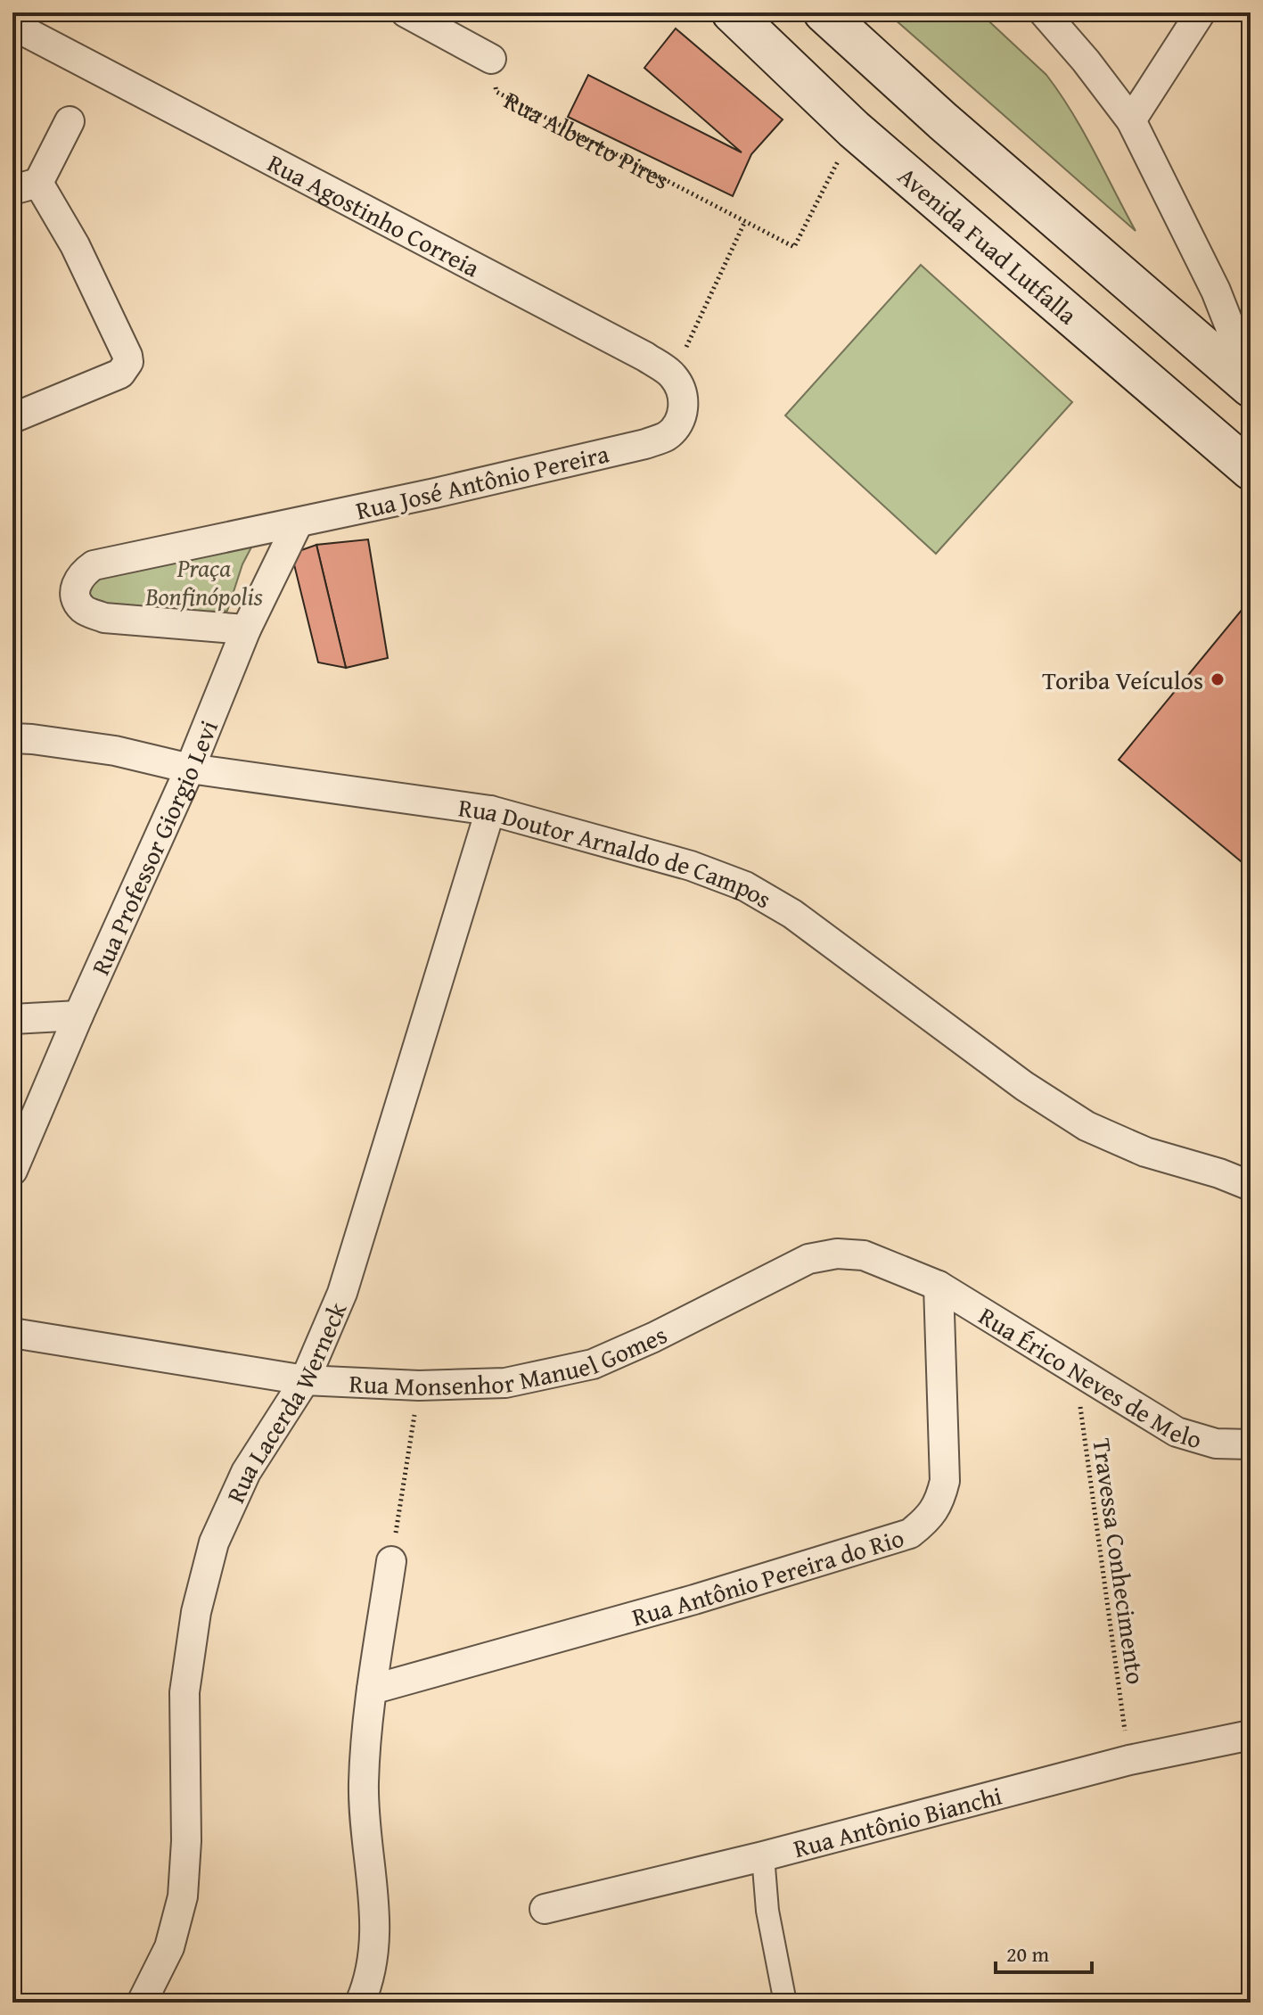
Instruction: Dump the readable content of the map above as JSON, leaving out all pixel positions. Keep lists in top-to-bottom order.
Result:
{
  "streets": {
    "main road": ["Avenida Fuad Lutfalla"],
    "street": [
      "Rua Alberto Pires",
      "Rua Agostinho Correia",
      "Rua José Antônio Pereira",
      "Rua Professor Giorgio Levi",
      "Rua Doutor Arnaldo de Campos",
      "Rua Monsenhor Manuel Gomes",
      "Rua Érico Neves de Melo",
      "Rua Lacerda Werneck",
      "Rua Antônio Pereira do Rio",
      "Rua Antônio Bianchi"
    ],
    "path": ["Travessa Conhecimento"]
  },
  "crossings": [
    ["Rua Alberto Pires", "Avenida Fuad Lutfalla"],
    ["Rua Agostinho Correia", "Rua José Antônio Pereira"],
    ["Rua José Antônio Pereira", "Rua Professor Giorgio Levi"],
    ["Rua Professor Giorgio Levi", "Rua Doutor Arnaldo de Campos"],
    ["Rua Doutor Arnaldo de Campos", "Rua Lacerda Werneck"],
    ["Rua Monsenhor Manuel Gomes", "Rua Érico Neves de Melo"],
    ["Rua Monsenhor Manuel Gomes", "Rua Lacerda Werneck"],
    ["Rua Monsenhor Manuel Gomes", "Rua Antônio Pereira do Rio"],
    ["Rua Érico Neves de Melo", "Travessa Conhecimento"],
    ["Rua Érico Neves de Melo", "Rua Antônio Pereira do Rio"],
    ["Travessa Conhecimento", "Rua Antônio Bianchi"]
  ],
  "parks": ["Praça Bonfinópolis"],
  "places": ["Toriba Veículos"],
  "scale_bar": "20 m"
}
